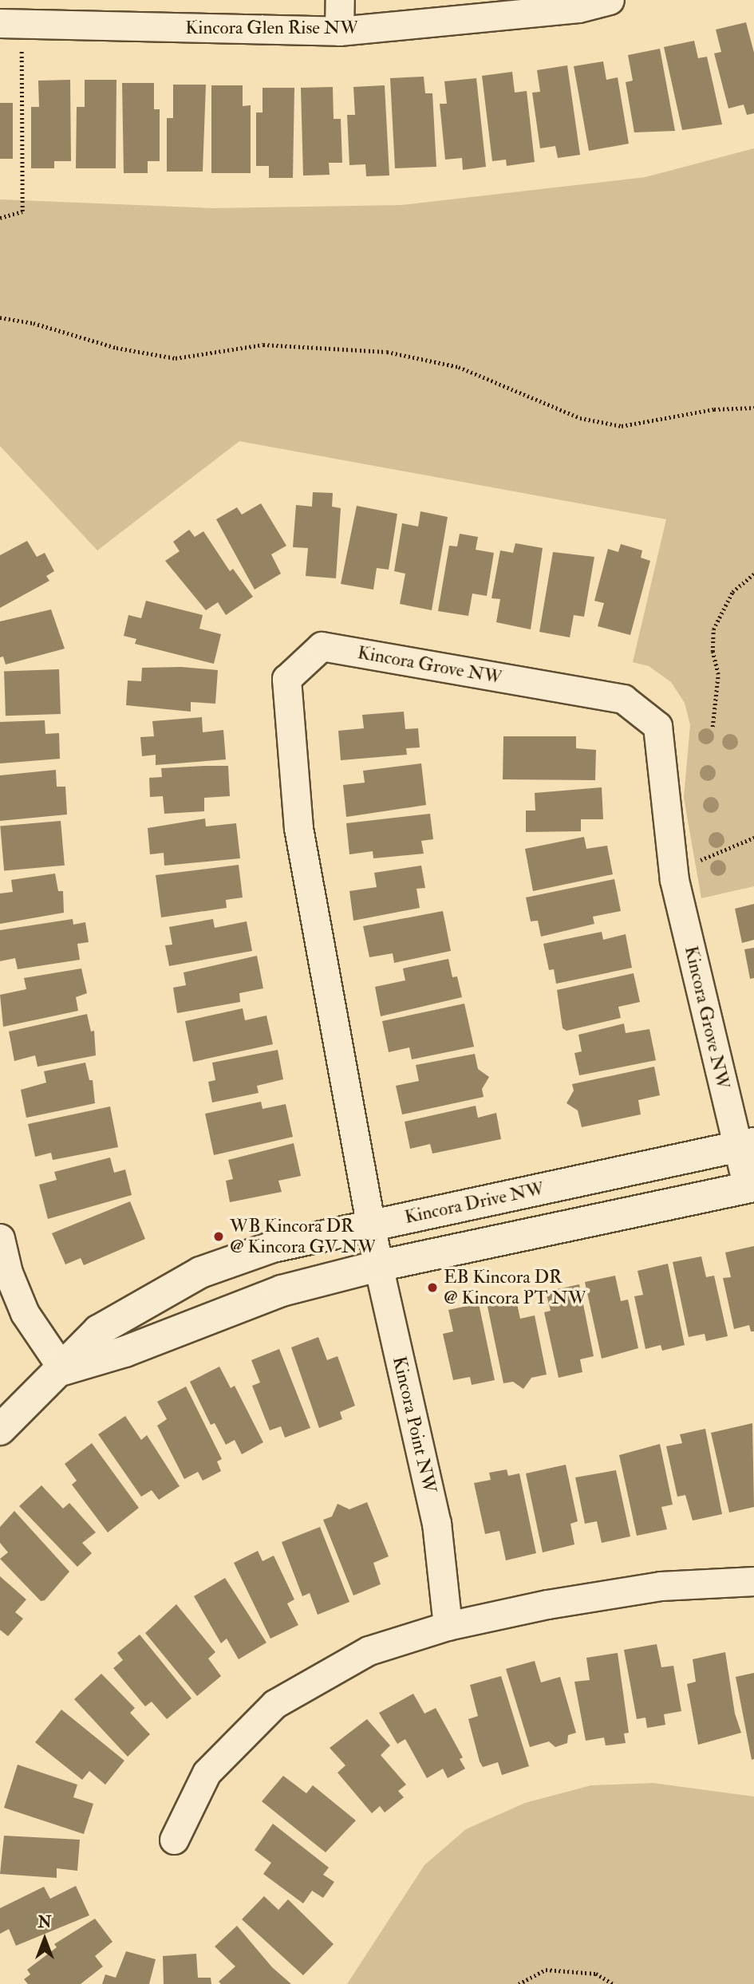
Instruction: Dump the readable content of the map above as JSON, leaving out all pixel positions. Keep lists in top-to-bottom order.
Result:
{
  "streets": {
    "street": [
      "Kincora Glen Rise NW",
      "Kincora Grove NW",
      "Kincora Drive NW",
      "Kincora Point NW"
    ]
  },
  "crossings": [
    ["Kincora Grove NW", "Kincora Drive NW"],
    ["Kincora Grove NW", "Kincora Point NW"],
    ["Kincora Drive NW", "Kincora Point NW"]
  ],
  "places": ["WB Kincora DR @ Kincora GV NW", "EB Kincora DR @ Kincora PT NW"],
  "north": "top"
}
